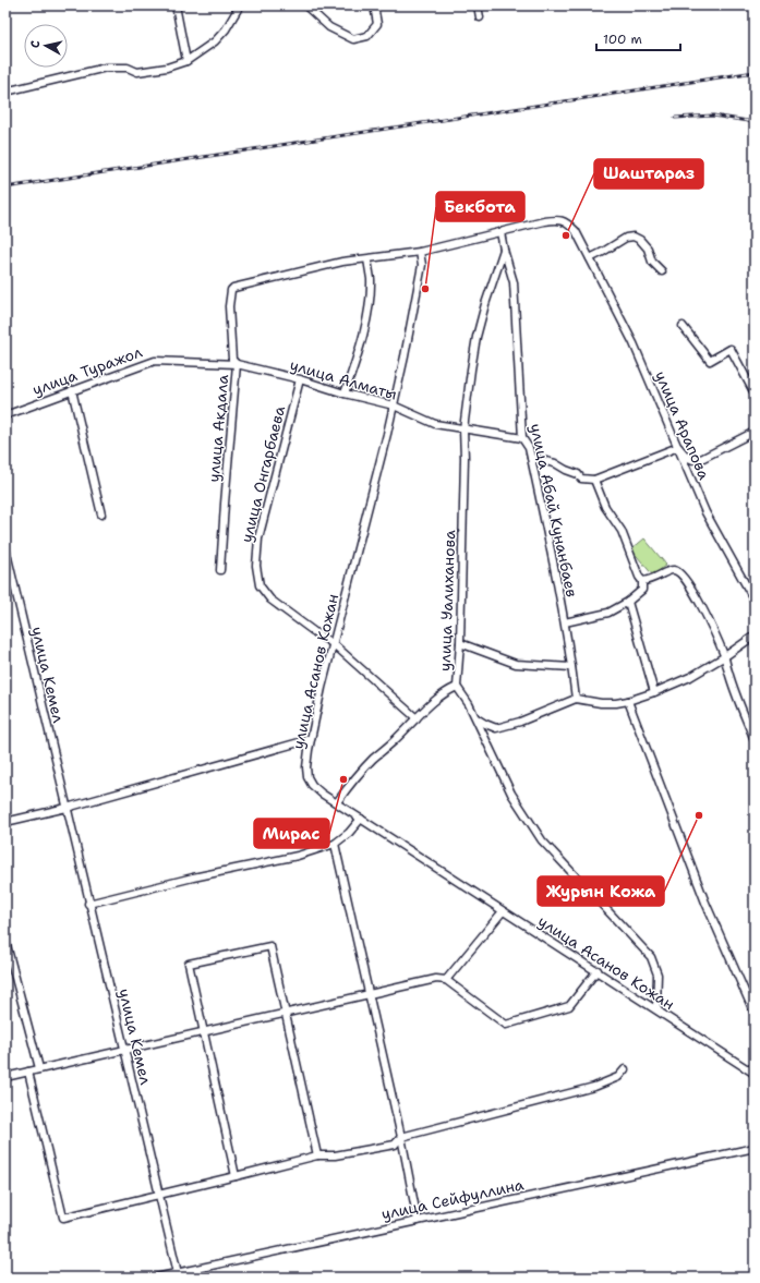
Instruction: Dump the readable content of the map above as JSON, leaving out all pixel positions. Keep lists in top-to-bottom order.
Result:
{
  "streets": {
    "street": [
      "улица Туражол",
      "улица Алматы",
      "улица Арапова",
      "улица Акдала",
      "улица Онгарбаева",
      "улица Абай Кунанбаев",
      "улица Уалиханова",
      "улица Асанов Кожан",
      "улица Кемел",
      "улица Сейфуллина"
    ]
  },
  "crossings": [
    ["улица Туражол", "улица Алматы"],
    ["улица Алматы", "улица Акдала"],
    ["улица Алматы", "улица Онгарбаева"],
    ["улица Алматы", "улица Абай Кунанбаев"],
    ["улица Алматы", "улица Уалиханова"],
    ["улица Алматы", "улица Асанов Кожан"],
    ["улица Арапова", "улица Уалиханова"],
    ["улица Онгарбаева", "улица Асанов Кожан"],
    ["улица Абай Кунанбаев", "улица Уалиханова"],
    ["улица Уалиханова", "улица Асанов Кожан"],
    ["улица Кемел", "улица Сейфуллина"]
  ],
  "places": [
    "Шаштараз",
    "Бекбота",
    "Мирас",
    "Журын Кожа"
  ],
  "scale_bar": "100 m",
  "north": "left"
}
